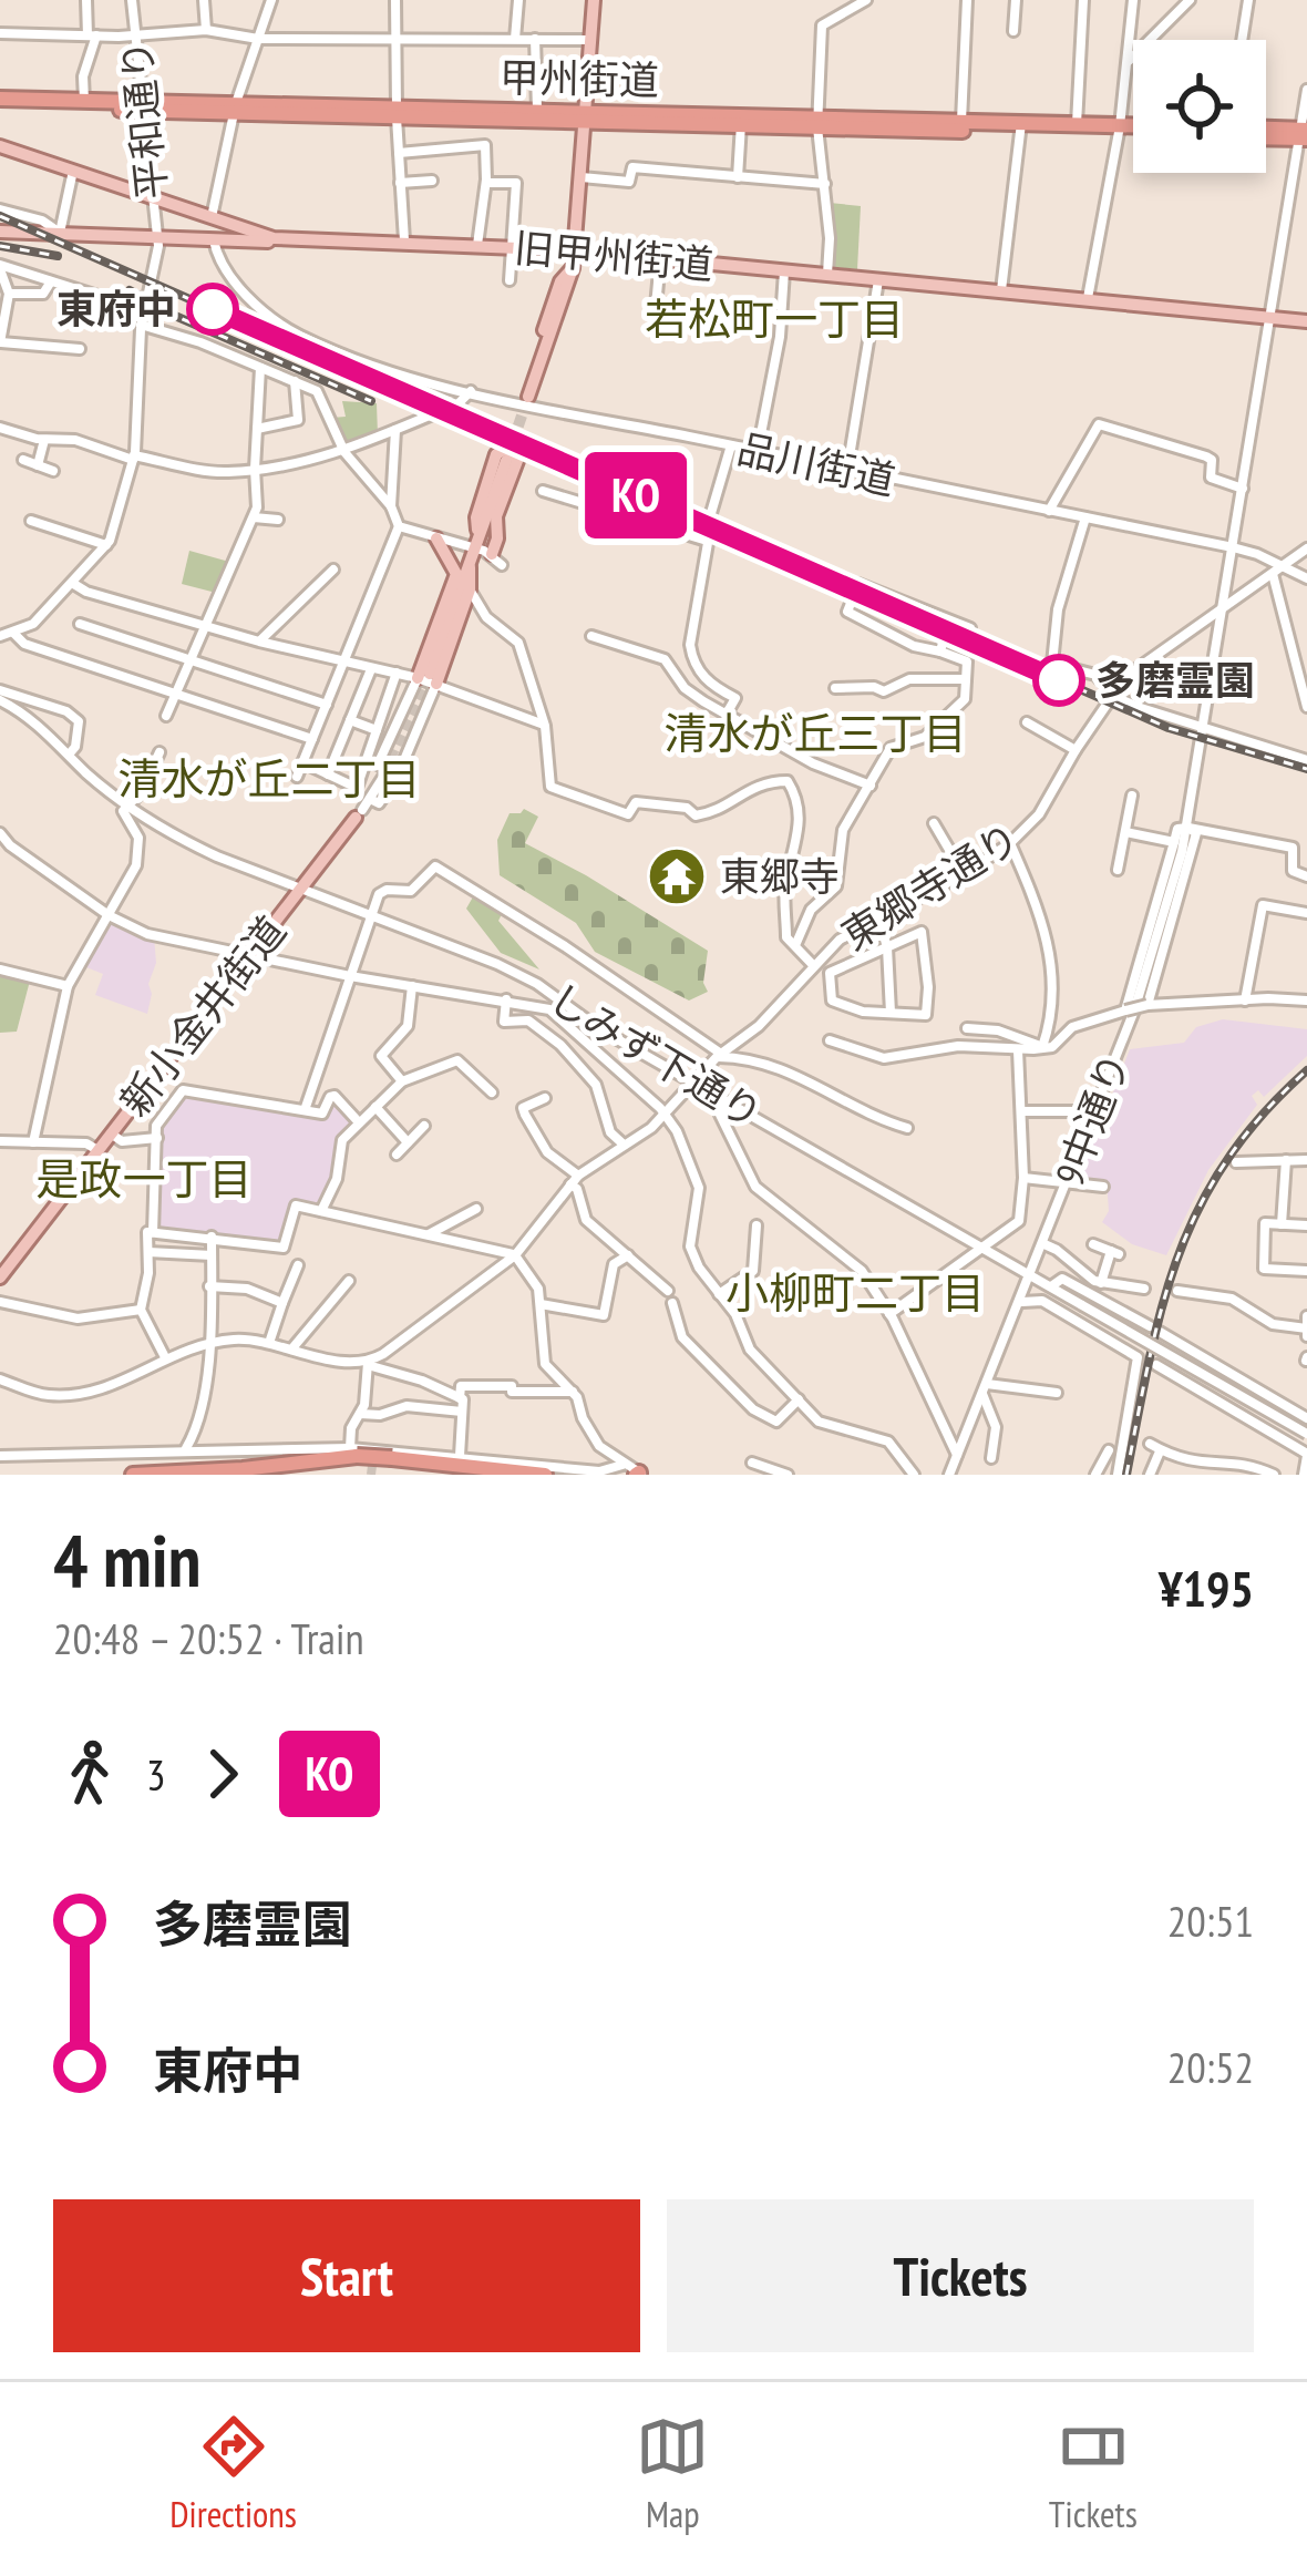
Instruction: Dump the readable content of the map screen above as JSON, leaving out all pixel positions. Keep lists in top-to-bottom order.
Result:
{
  "streets": {
    "highway": ["甲州街道"],
    "main road": ["旧甲州街道", "新小金井街道"],
    "street": [
      "平和通り",
      "品川街道",
      "東郷寺通り",
      "しみず下通り",
      "9中通り"
    ]
  },
  "crossings": [
    ["甲州街道", "平和通り"],
    ["平和通り", "旧甲州街道"],
    ["東郷寺通り", "しみず下通り"],
    ["新小金井街道", "しみず下通り"],
    ["しみず下通り", "9中通り"]
  ],
  "districts": [
    "若松町一丁目",
    "清水が丘三丁目",
    "清水が丘二丁目",
    "是政一丁目",
    "小柳町二丁目"
  ],
  "places": {
    "other": ["東府中", "多磨霊園"],
    "temple": ["東郷寺"]
  },
  "page": {
    "on_map": "KO",
    "heading": ["4 min", "20:48 – 20:52 · Train", "¥195"],
    "legs": ["3", "KO"],
    "list": [
      {
        "name": "多磨霊園",
        "value": "20:51"
      },
      {
        "name": "東府中",
        "value": "20:52"
      }
    ],
    "buttons": ["Start", "Tickets"],
    "tabs": ["Directions", "Map", "Tickets"]
  }
}
